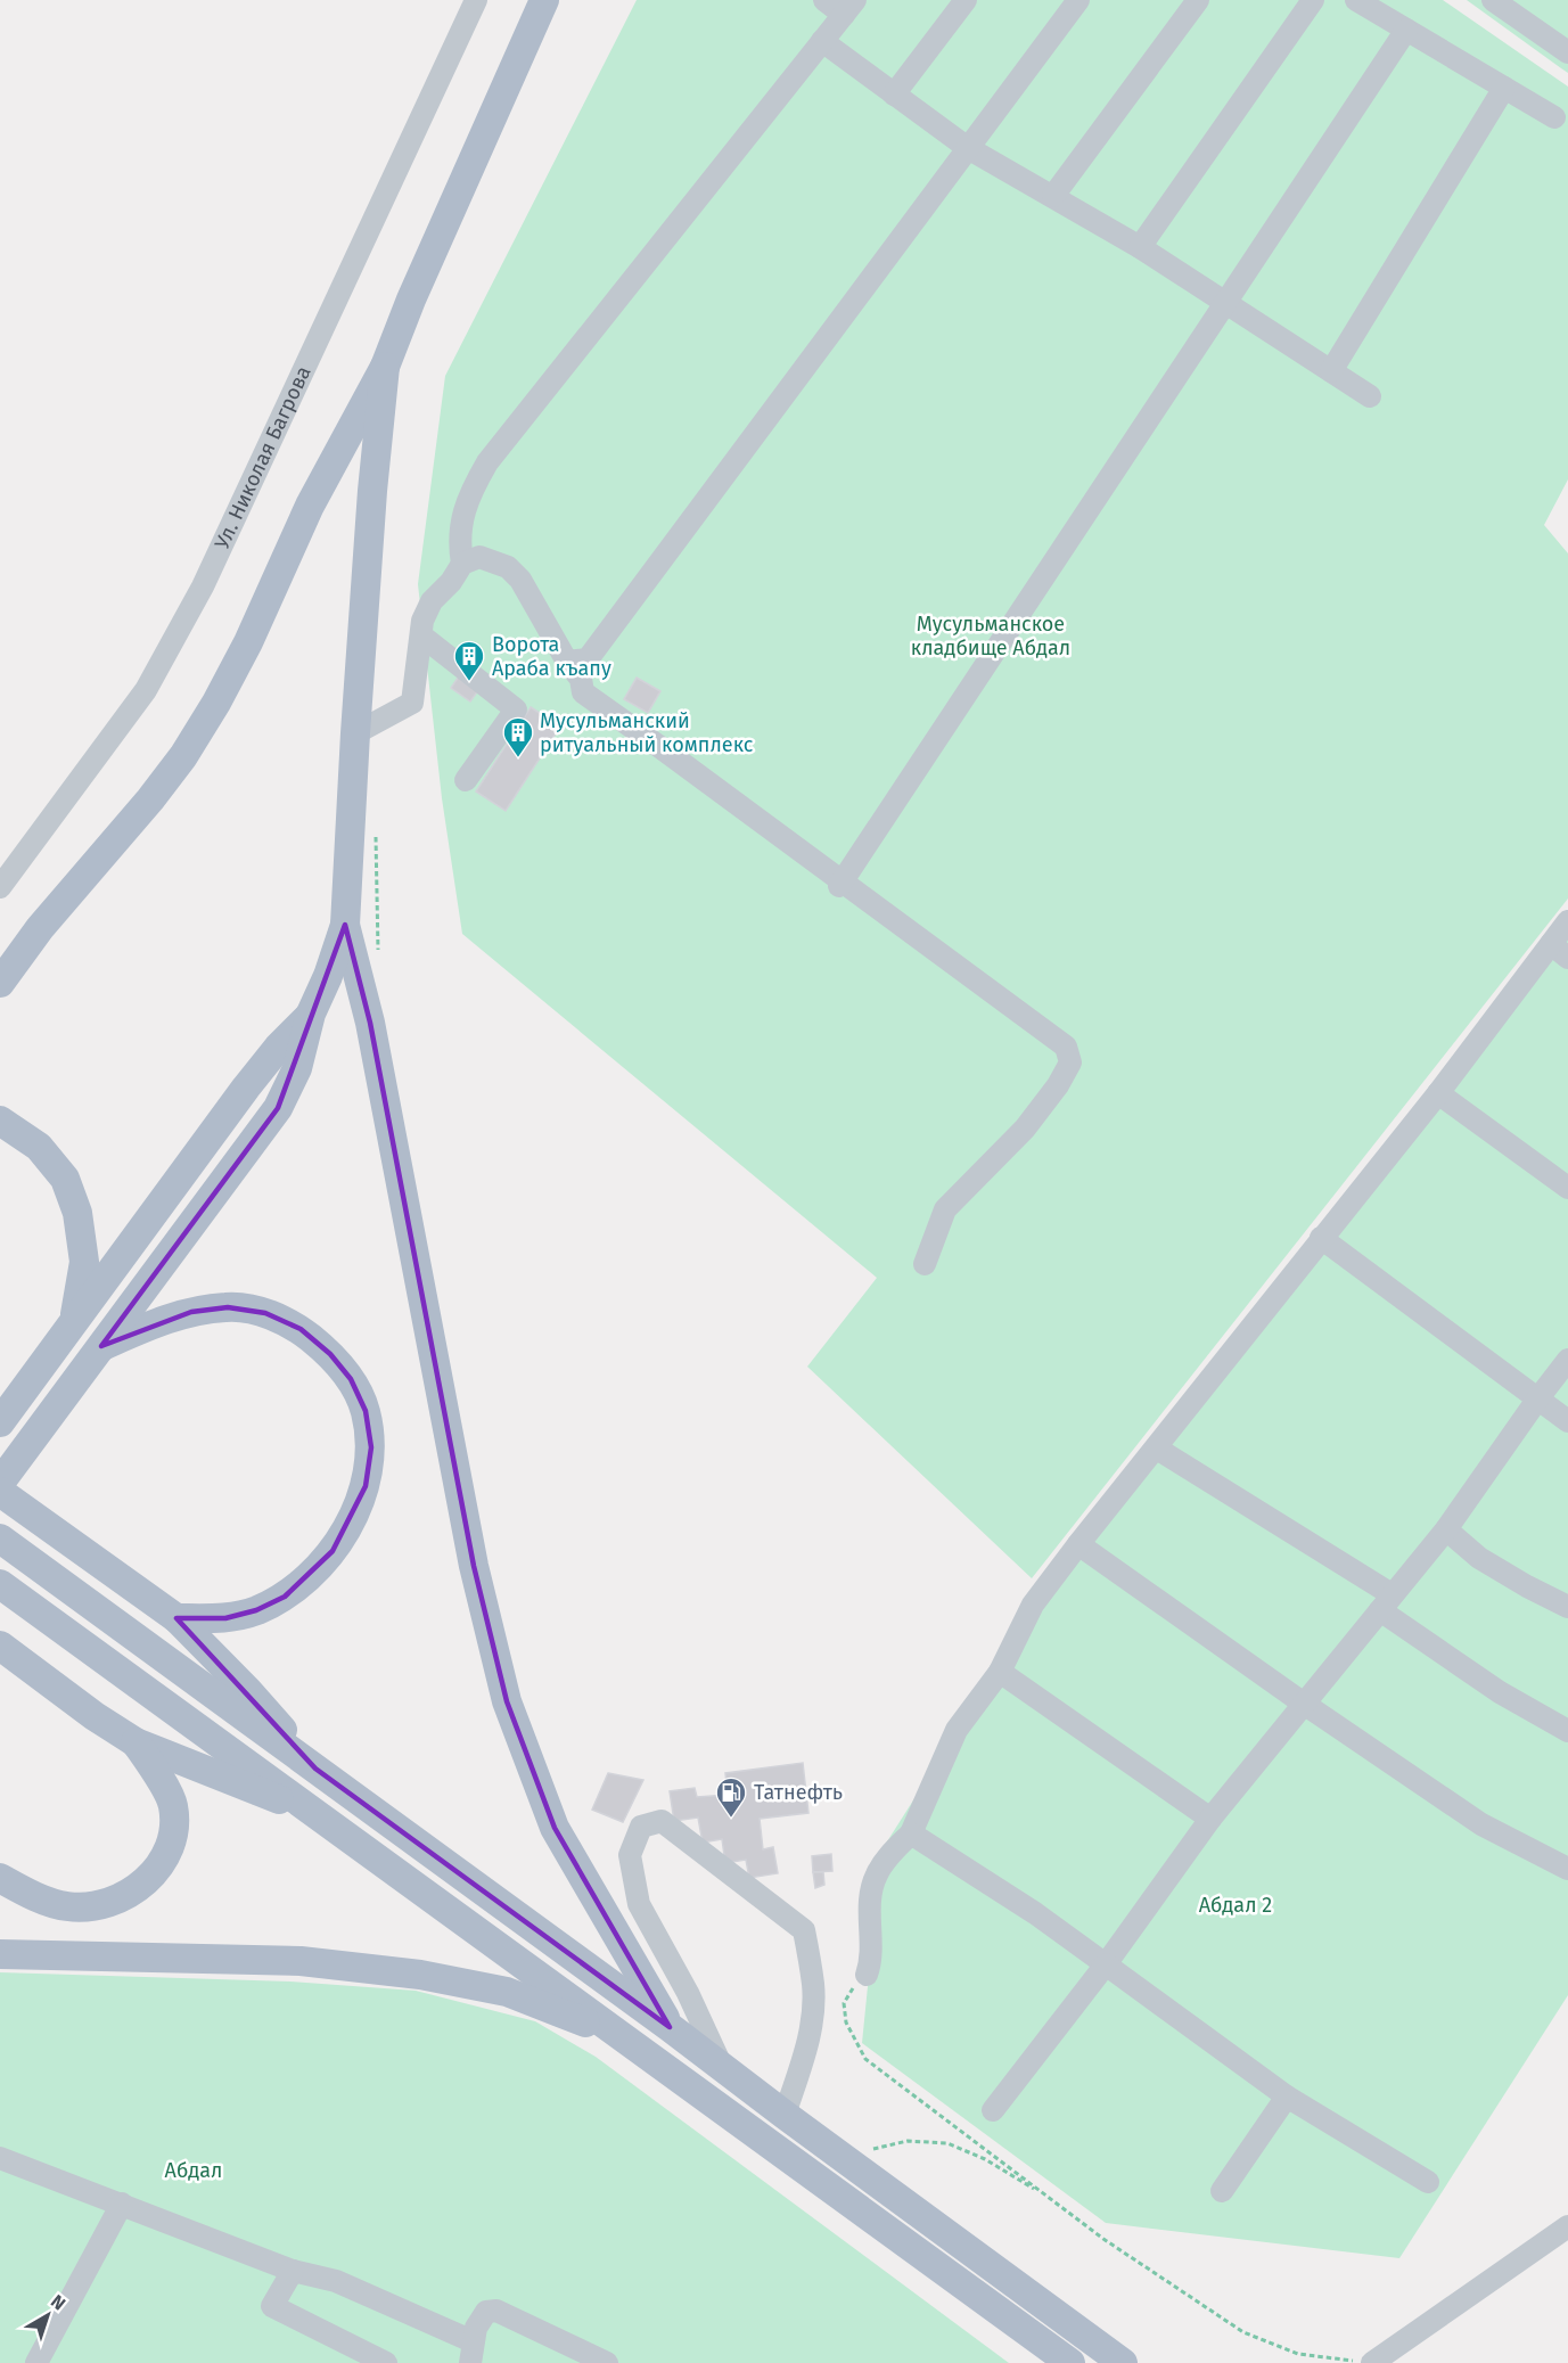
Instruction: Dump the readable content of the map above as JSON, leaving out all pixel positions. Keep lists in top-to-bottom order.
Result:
{
  "streets": {
    "street": ["Ул. Николая Багрова"]
  },
  "parks": ["Мусульманское кладбище Абдал", "Абдал 2", "Абдал"],
  "places": {
    "building": ["Ворота Араба къапу", "Мусульманский ритуальный комплекс"],
    "fuel station": ["Татнефть"]
  },
  "north": "top right"
}
